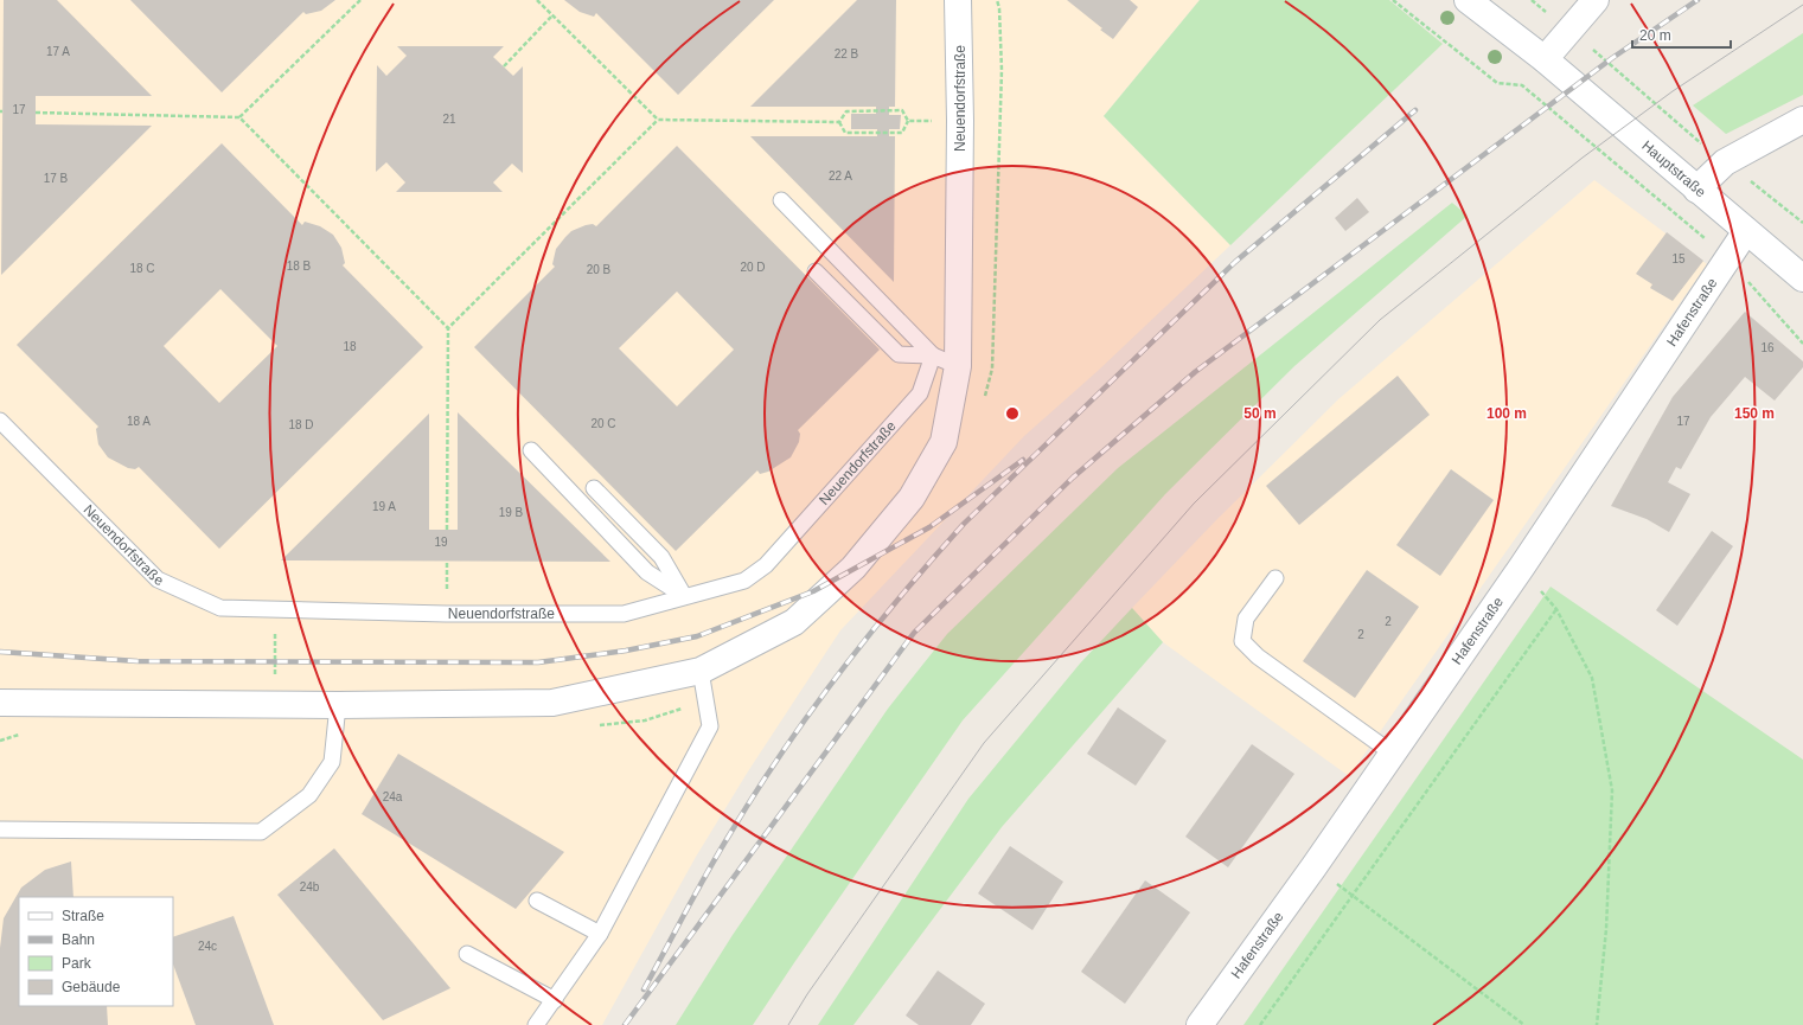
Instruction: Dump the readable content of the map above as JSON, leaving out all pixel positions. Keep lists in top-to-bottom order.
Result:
{
  "streets": {
    "street": ["Neuendorfstraße", "Hauptstraße", "Hafenstraße"]
  },
  "crossings": [
    ["Hauptstraße", "Hafenstraße"]
  ],
  "house_numbers": [
    "17 A",
    "22 B",
    "17",
    "21",
    "22 A",
    "17 B",
    "15",
    "18 B",
    "20 D",
    "18 C",
    "20 B",
    "18",
    "16",
    "18 A",
    "17",
    "20 C",
    "18 D",
    "19 A",
    "19 B",
    "19",
    "2",
    "2",
    "24a",
    "24b",
    "24c"
  ],
  "legend": [
    "Straße",
    "Bahn",
    "Park",
    "Gebäude"
  ],
  "scale_bar": "20 m",
  "rings": ["50 m", "100 m", "150 m"]
}
